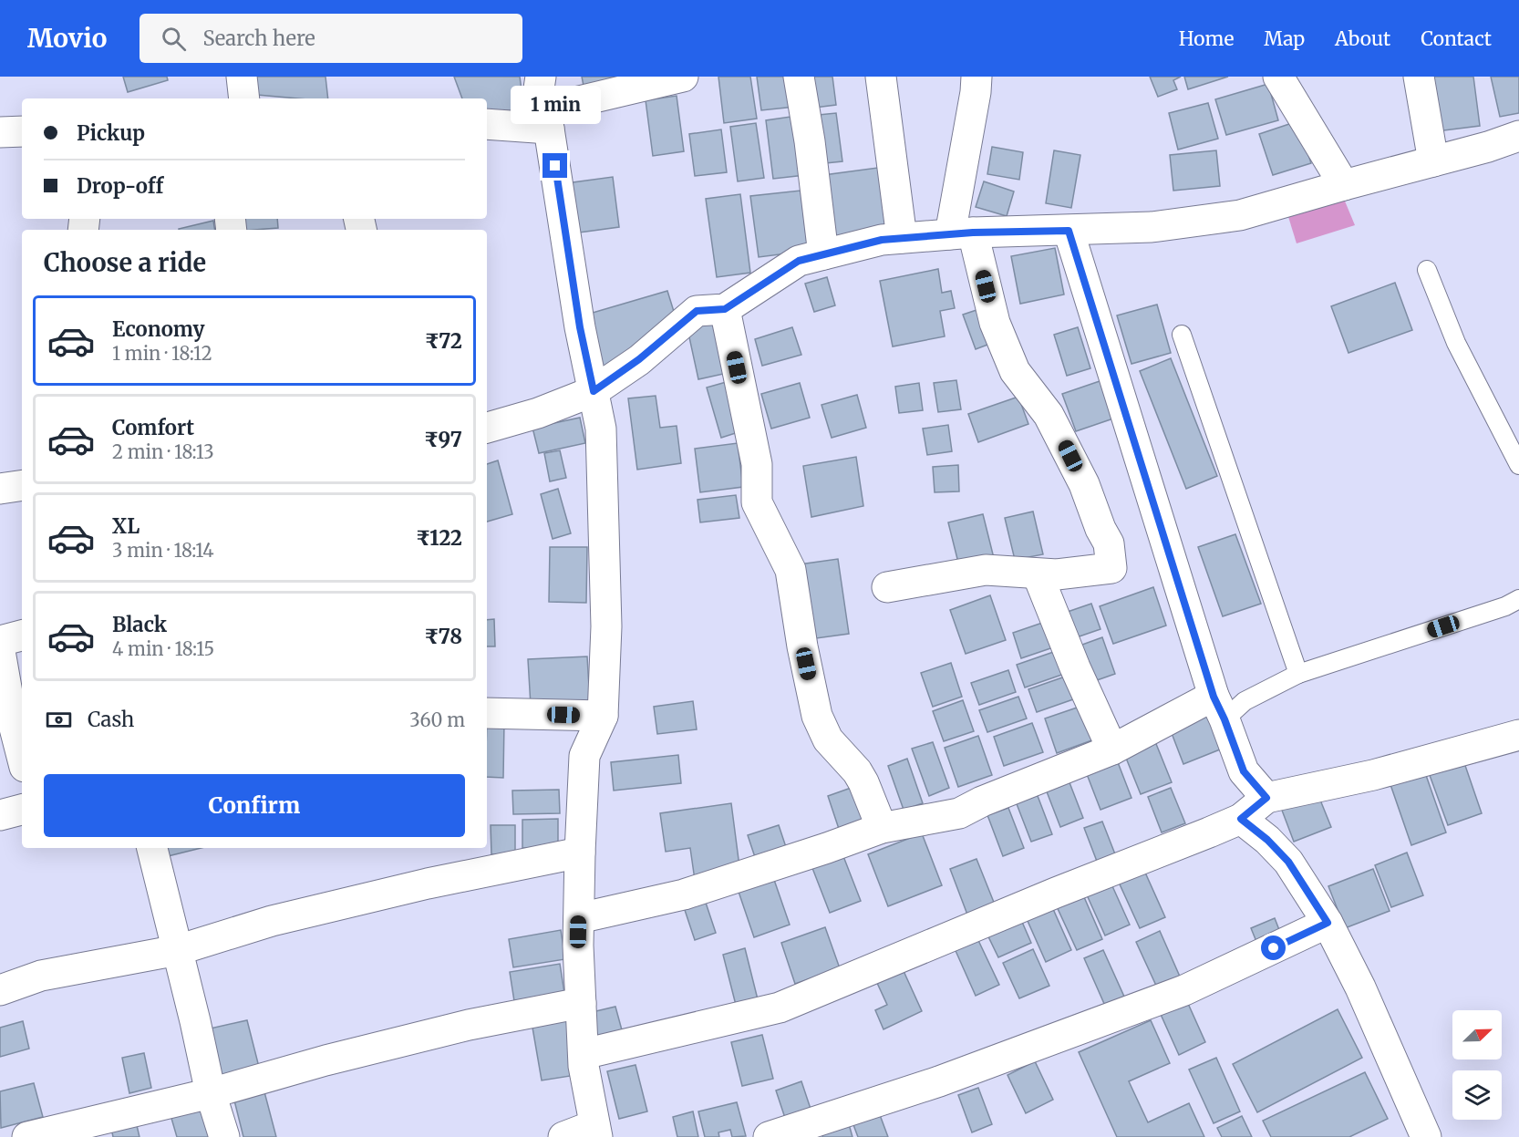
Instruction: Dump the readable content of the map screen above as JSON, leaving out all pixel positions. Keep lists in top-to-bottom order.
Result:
{
  "north": "top right",
  "page": {
    "header": "Movio",
    "search": "Search here",
    "nav": [
      "Home",
      "Map",
      "About",
      "Contact"
    ],
    "bubble": "1 min",
    "banner": ["Pickup", "Drop-off"],
    "heading": "Choose a ride",
    "list": [
      {
        "name": "Economy",
        "note": "1 min · 18:12",
        "value": "₹72"
      },
      {
        "name": "Comfort",
        "note": "2 min · 18:13",
        "value": "₹97"
      },
      {
        "name": "XL",
        "note": "3 min · 18:14",
        "value": "₹122"
      },
      {
        "name": "Black",
        "note": "4 min · 18:15",
        "value": "₹78"
      }
    ],
    "pay": ["Cash", "360 m"],
    "buttons": "Confirm"
  }
}
